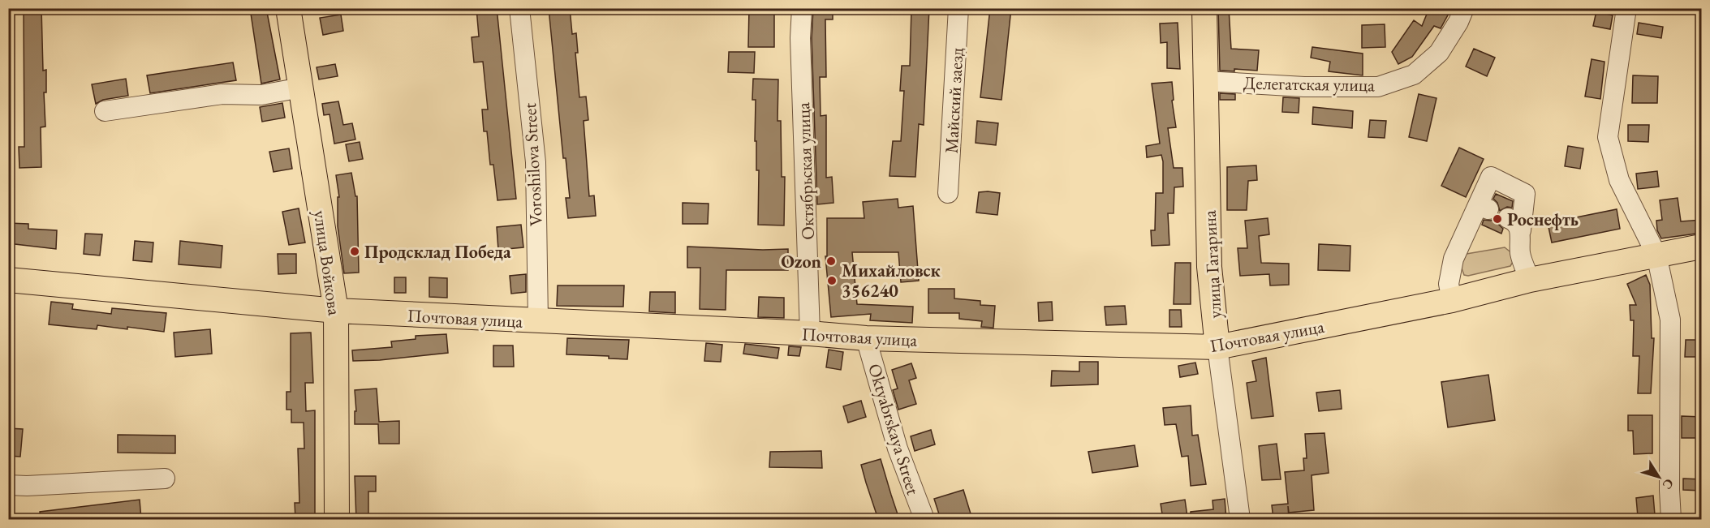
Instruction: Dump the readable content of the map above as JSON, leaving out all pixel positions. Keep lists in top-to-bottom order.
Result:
{
  "streets": {
    "main road": ["улица Войкова", "улица Гагарина", "Почтовая улица"],
    "street": [
      "Делегатская улица",
      "Майский заезд",
      "Voroshilova Street",
      "Октябрьская улица",
      "Oktyabrskaya Street"
    ]
  },
  "crossings": [
    ["Делегатская улица", "улица Гагарина"],
    ["Voroshilova Street", "Почтовая улица"],
    ["Октябрьская улица", "Почтовая улица"],
    ["улица Войкова", "Почтовая улица"],
    ["улица Гагарина", "Почтовая улица"],
    ["Почтовая улица", "Oktyabrskaya Street"]
  ],
  "places": [
    "Роснефть",
    "Продсклад Победа",
    "Ozon",
    "Михайловск 356240"
  ],
  "north": "bottom right"
}
